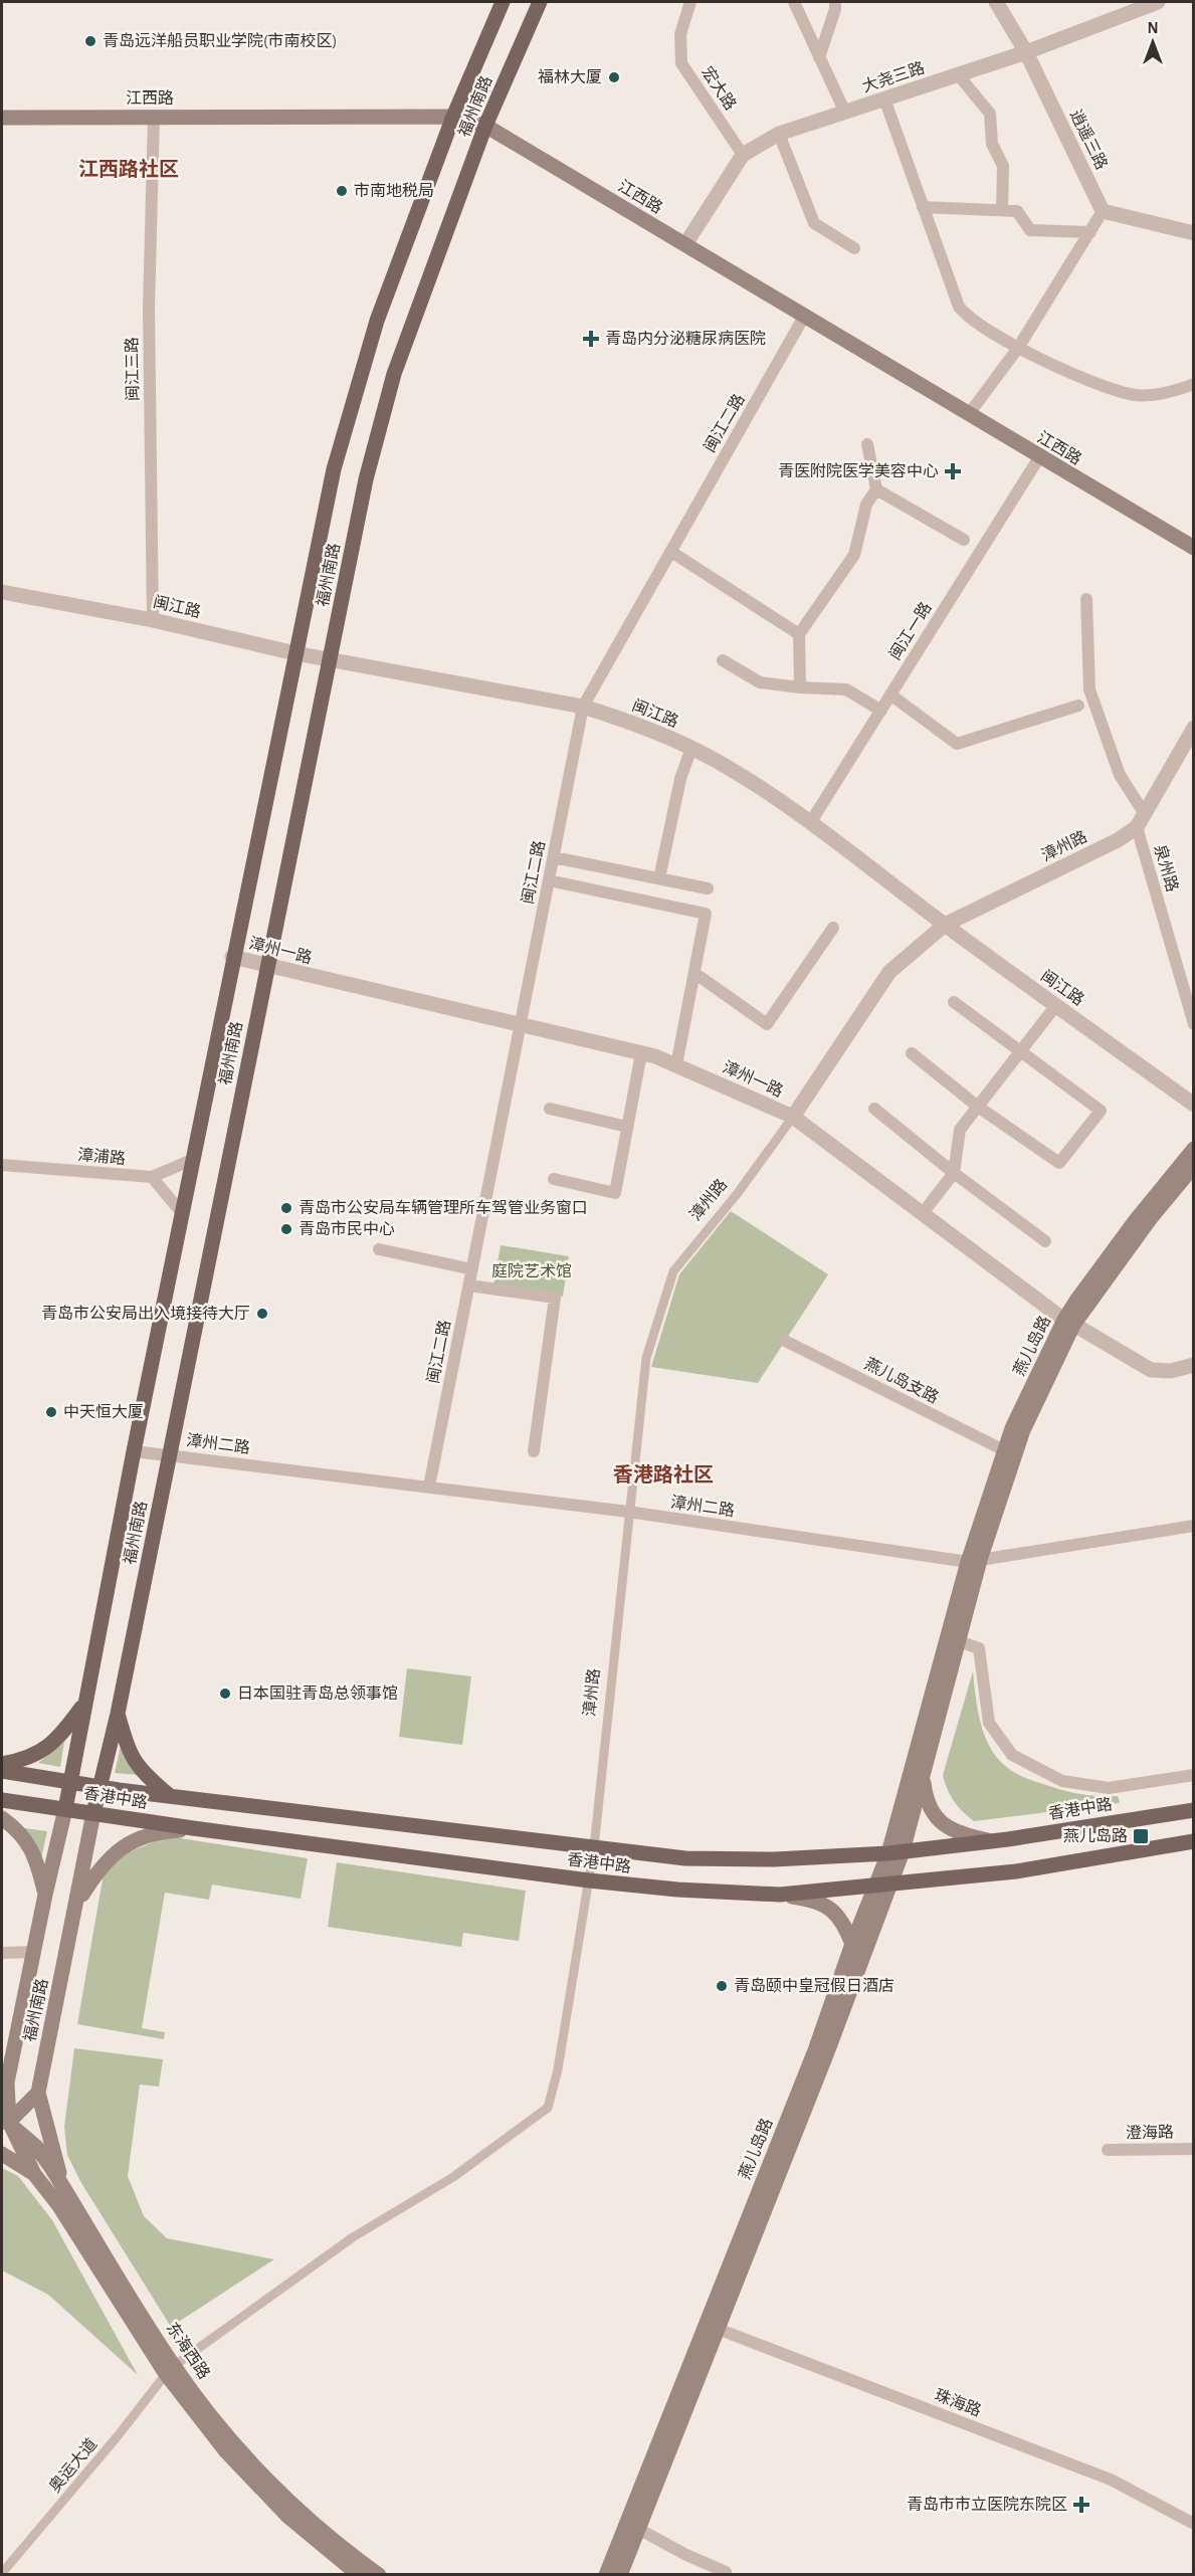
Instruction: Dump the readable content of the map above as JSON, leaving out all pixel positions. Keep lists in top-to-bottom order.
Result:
{
  "streets": {
    "main road": [
      "江西路",
      "福州南路",
      "燕儿岛路",
      "香港中路",
      "东海西路"
    ],
    "street": [
      "大尧三路",
      "宏大路",
      "逍遥三路",
      "闽江三路",
      "闽江二路",
      "闽江路",
      "闽江一路",
      "漳州路",
      "泉州路",
      "漳州一路",
      "漳浦路",
      "燕儿岛支路",
      "漳州二路",
      "澄海路",
      "珠海路",
      "奥运大道"
    ]
  },
  "crossings": [
    ["大尧三路", "宏大路"],
    ["大尧三路", "江西路"],
    ["大尧三路", "逍遥三路"],
    ["江西路", "福州南路"],
    ["江西路", "闽江三路"],
    ["江西路", "闽江二路"],
    ["江西路", "闽江一路"],
    ["福州南路", "闽江路"],
    ["福州南路", "漳州一路"],
    ["福州南路", "漳州二路"],
    ["福州南路", "香港中路"],
    ["福州南路", "东海西路"],
    ["闽江三路", "闽江路"],
    ["闽江二路", "闽江路"],
    ["闽江二路", "漳州一路"],
    ["闽江二路", "漳州二路"],
    ["闽江路", "闽江一路"],
    ["闽江路", "漳州路"],
    ["漳州路", "泉州路"],
    ["漳州路", "漳州一路"],
    ["漳州路", "漳州二路"],
    ["漳州路", "香港中路"],
    ["漳州路", "奥运大道"],
    ["漳州一路", "燕儿岛路"],
    ["燕儿岛路", "燕儿岛支路"],
    ["燕儿岛路", "漳州二路"],
    ["燕儿岛路", "香港中路"],
    ["燕儿岛路", "珠海路"],
    ["香港中路", "奥运大道"],
    ["东海西路", "奥运大道"]
  ],
  "districts": ["江西路社区", "香港路社区"],
  "parks": ["庭院艺术馆"],
  "places": {
    "other": [
      "青岛远洋船员职业学院(市南校区)",
      "福林大厦",
      "市南地税局",
      "青岛市公安局车辆管理所车驾管业务窗口",
      "青岛市民中心",
      "青岛市公安局出入境接待大厅",
      "中天恒大厦",
      "日本国驻青岛总领事馆",
      "青岛颐中皇冠假日酒店"
    ],
    "health": ["青岛内分泌糖尿病医院", "青医附院医学美容中心", "青岛市市立医院东院区"],
    "transit": ["燕儿岛路"]
  },
  "north": "top"
}
